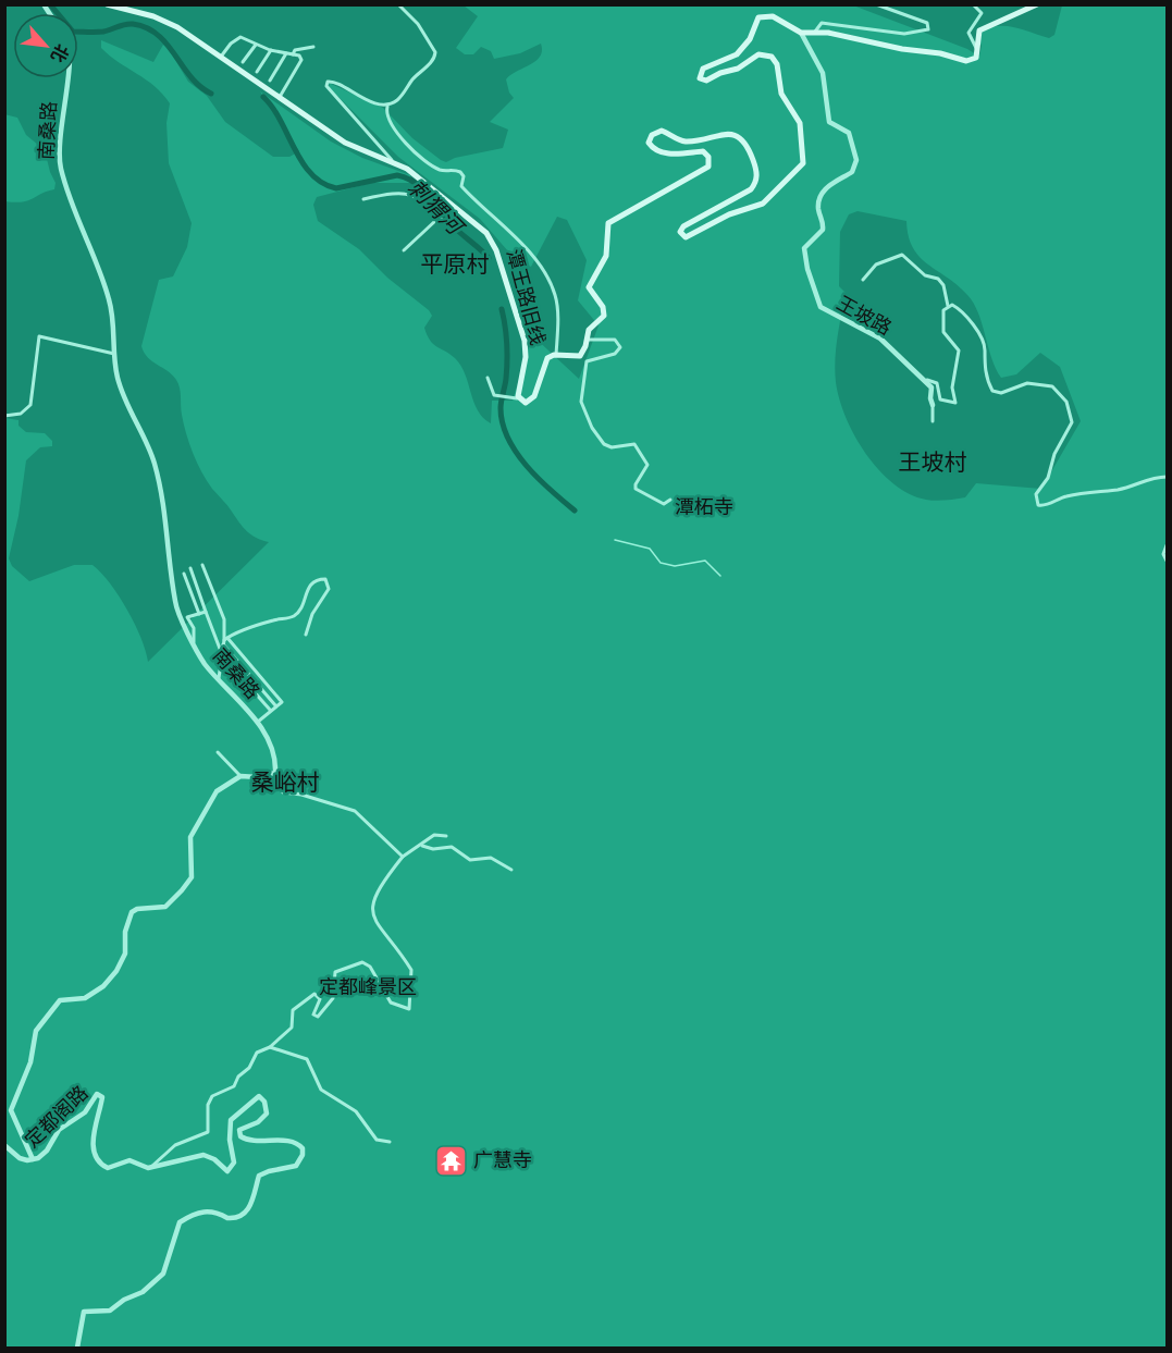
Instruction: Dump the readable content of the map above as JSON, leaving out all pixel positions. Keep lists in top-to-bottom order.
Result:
{
  "streets": {
    "main road": ["潭王路旧线"],
    "street": ["南桑路", "王坡路", "定都阁路"]
  },
  "crossings": [
    ["潭王路旧线", "王坡路"]
  ],
  "districts": ["平原村", "王坡村", "桑峪村"],
  "water": ["刺猬河"],
  "parks": ["潭柘寺", "定都峰景区"],
  "places": {
    "temple": ["广慧寺"]
  },
  "north": "bottom right"
}
